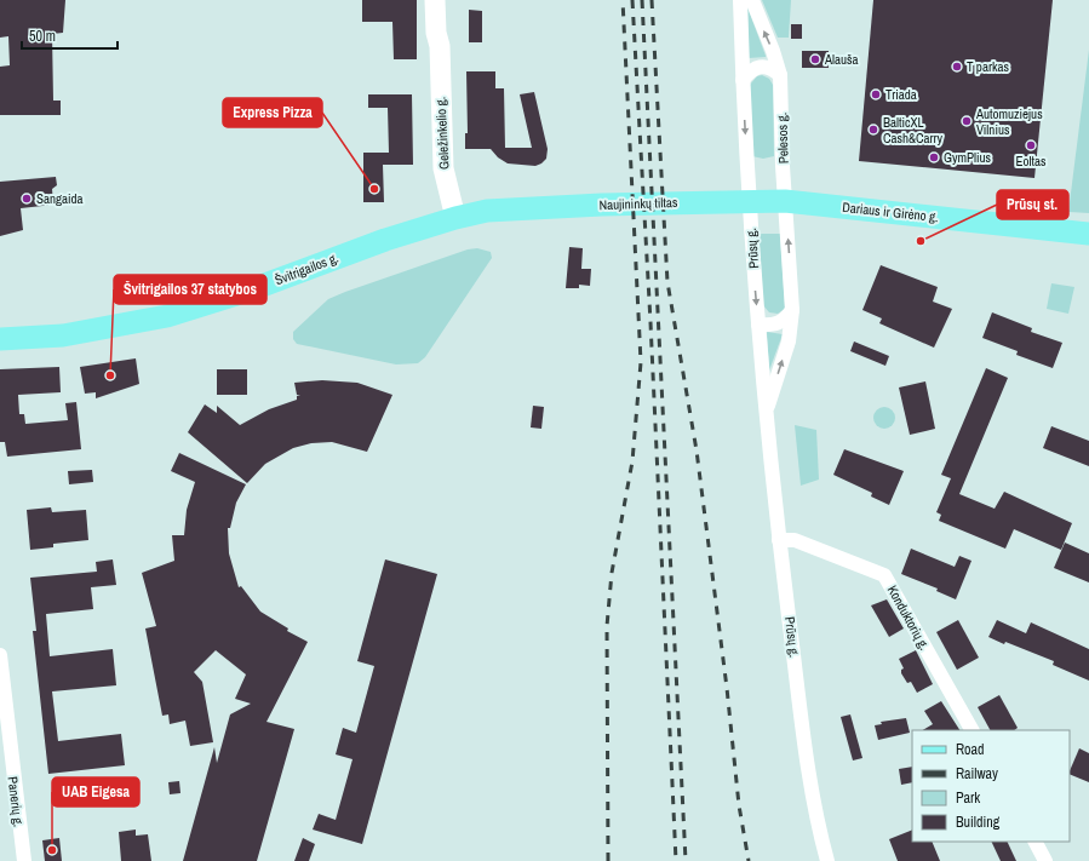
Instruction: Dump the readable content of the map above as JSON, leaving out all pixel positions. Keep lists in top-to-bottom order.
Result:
{
  "streets": {
    "main road": [
      "Geležinkelio g.",
      "Naujininkų tiltas",
      "Dariaus ir Girėno g.",
      "Švitrigailos g."
    ],
    "street": [
      "Pelesos g.",
      "Prūsų g.",
      "Konduktorių g.",
      "Panerių g."
    ]
  },
  "crossings": [
    ["Geležinkelio g.", "Švitrigailos g."],
    ["Pelesos g.", "Dariaus ir Girėno g."],
    ["Pelesos g.", "Prūsų g."],
    ["Naujininkų tiltas", "Dariaus ir Girėno g."],
    ["Naujininkų tiltas", "Prūsų g."],
    ["Naujininkų tiltas", "Švitrigailos g."],
    ["Dariaus ir Girėno g.", "Prūsų g."],
    ["Prūsų g.", "Konduktorių g."]
  ],
  "places": [
    "Alauša",
    "T parkas",
    "Triada",
    "Automuziejus Vilnius",
    "BalticXL Cash&Carry",
    "Eoltas",
    "GymPlius",
    "Express Pizza",
    "Sangaida",
    "Prūsų st.",
    "Švitrigailos 37 statybos",
    "UAB Eigesa"
  ],
  "legend": [
    "Road",
    "Railway",
    "Park",
    "Building"
  ],
  "scale_bar": "50 m"
}
